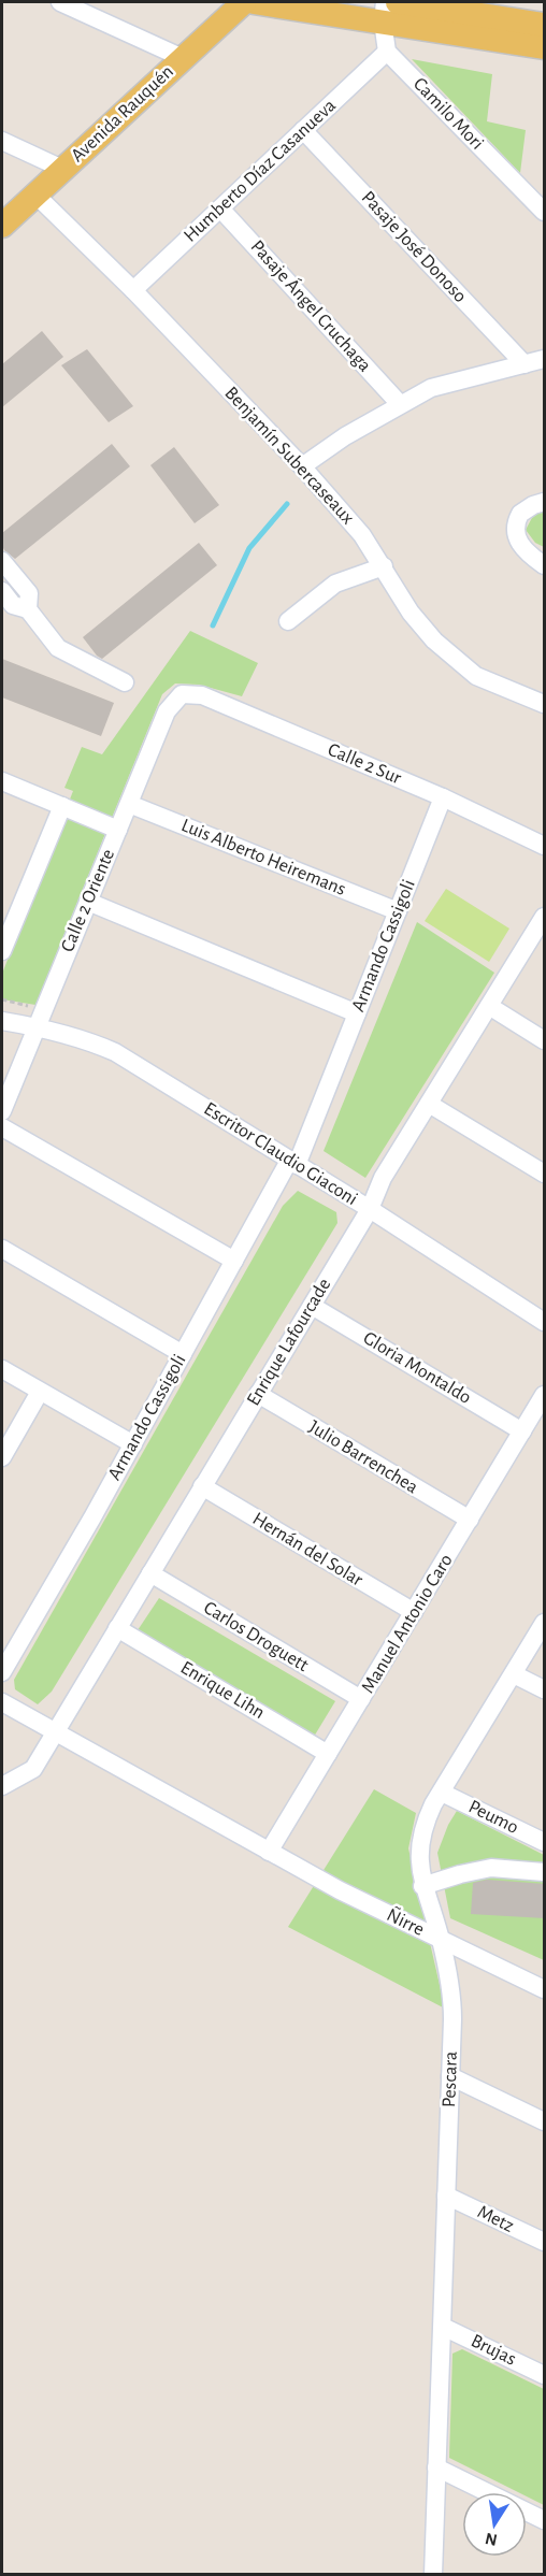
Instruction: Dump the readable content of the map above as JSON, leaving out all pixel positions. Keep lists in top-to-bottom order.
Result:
{
  "streets": {
    "main road": ["Avenida Rauquén"],
    "street": [
      "Camilo Mori",
      "Humberto Díaz Casanueva",
      "Pasaje José Donoso",
      "Pasaje Ángel Cruchaga",
      "Benjamín Subercaseaux",
      "Calle 2 Sur",
      "Luis Alberto Heiremans",
      "Calle 2 Oriente",
      "Armando Cassigoli",
      "Escritor Claudio Giaconi",
      "Enrique Lafourcade",
      "Gloria Montaldo",
      "Julio Barrenchea",
      "Hernán del Solar",
      "Manuel Antonio Caro",
      "Carlos Droguett",
      "Enrique Lihn",
      "Peumo",
      "Ñirre",
      "Pescara",
      "Metz",
      "Brujas"
    ]
  },
  "crossings": [
    ["Avenida Rauquén", "Benjamín Subercaseaux"],
    ["Camilo Mori", "Humberto Díaz Casanueva"],
    ["Humberto Díaz Casanueva", "Pasaje José Donoso"],
    ["Humberto Díaz Casanueva", "Pasaje Ángel Cruchaga"],
    ["Humberto Díaz Casanueva", "Benjamín Subercaseaux"],
    ["Calle 2 Sur", "Calle 2 Oriente"],
    ["Calle 2 Sur", "Armando Cassigoli"],
    ["Luis Alberto Heiremans", "Calle 2 Oriente"],
    ["Luis Alberto Heiremans", "Armando Cassigoli"],
    ["Calle 2 Oriente", "Escritor Claudio Giaconi"],
    ["Armando Cassigoli", "Escritor Claudio Giaconi"],
    ["Escritor Claudio Giaconi", "Enrique Lafourcade"],
    ["Enrique Lafourcade", "Gloria Montaldo"],
    ["Enrique Lafourcade", "Julio Barrenchea"],
    ["Enrique Lafourcade", "Hernán del Solar"],
    ["Enrique Lafourcade", "Carlos Droguett"],
    ["Enrique Lafourcade", "Enrique Lihn"],
    ["Enrique Lafourcade", "Ñirre"],
    ["Gloria Montaldo", "Manuel Antonio Caro"],
    ["Julio Barrenchea", "Manuel Antonio Caro"],
    ["Hernán del Solar", "Manuel Antonio Caro"],
    ["Manuel Antonio Caro", "Carlos Droguett"],
    ["Manuel Antonio Caro", "Enrique Lihn"],
    ["Manuel Antonio Caro", "Ñirre"],
    ["Peumo", "Pescara"],
    ["Ñirre", "Pescara"],
    ["Pescara", "Metz"],
    ["Pescara", "Brujas"]
  ],
  "north": "bottom"
}
